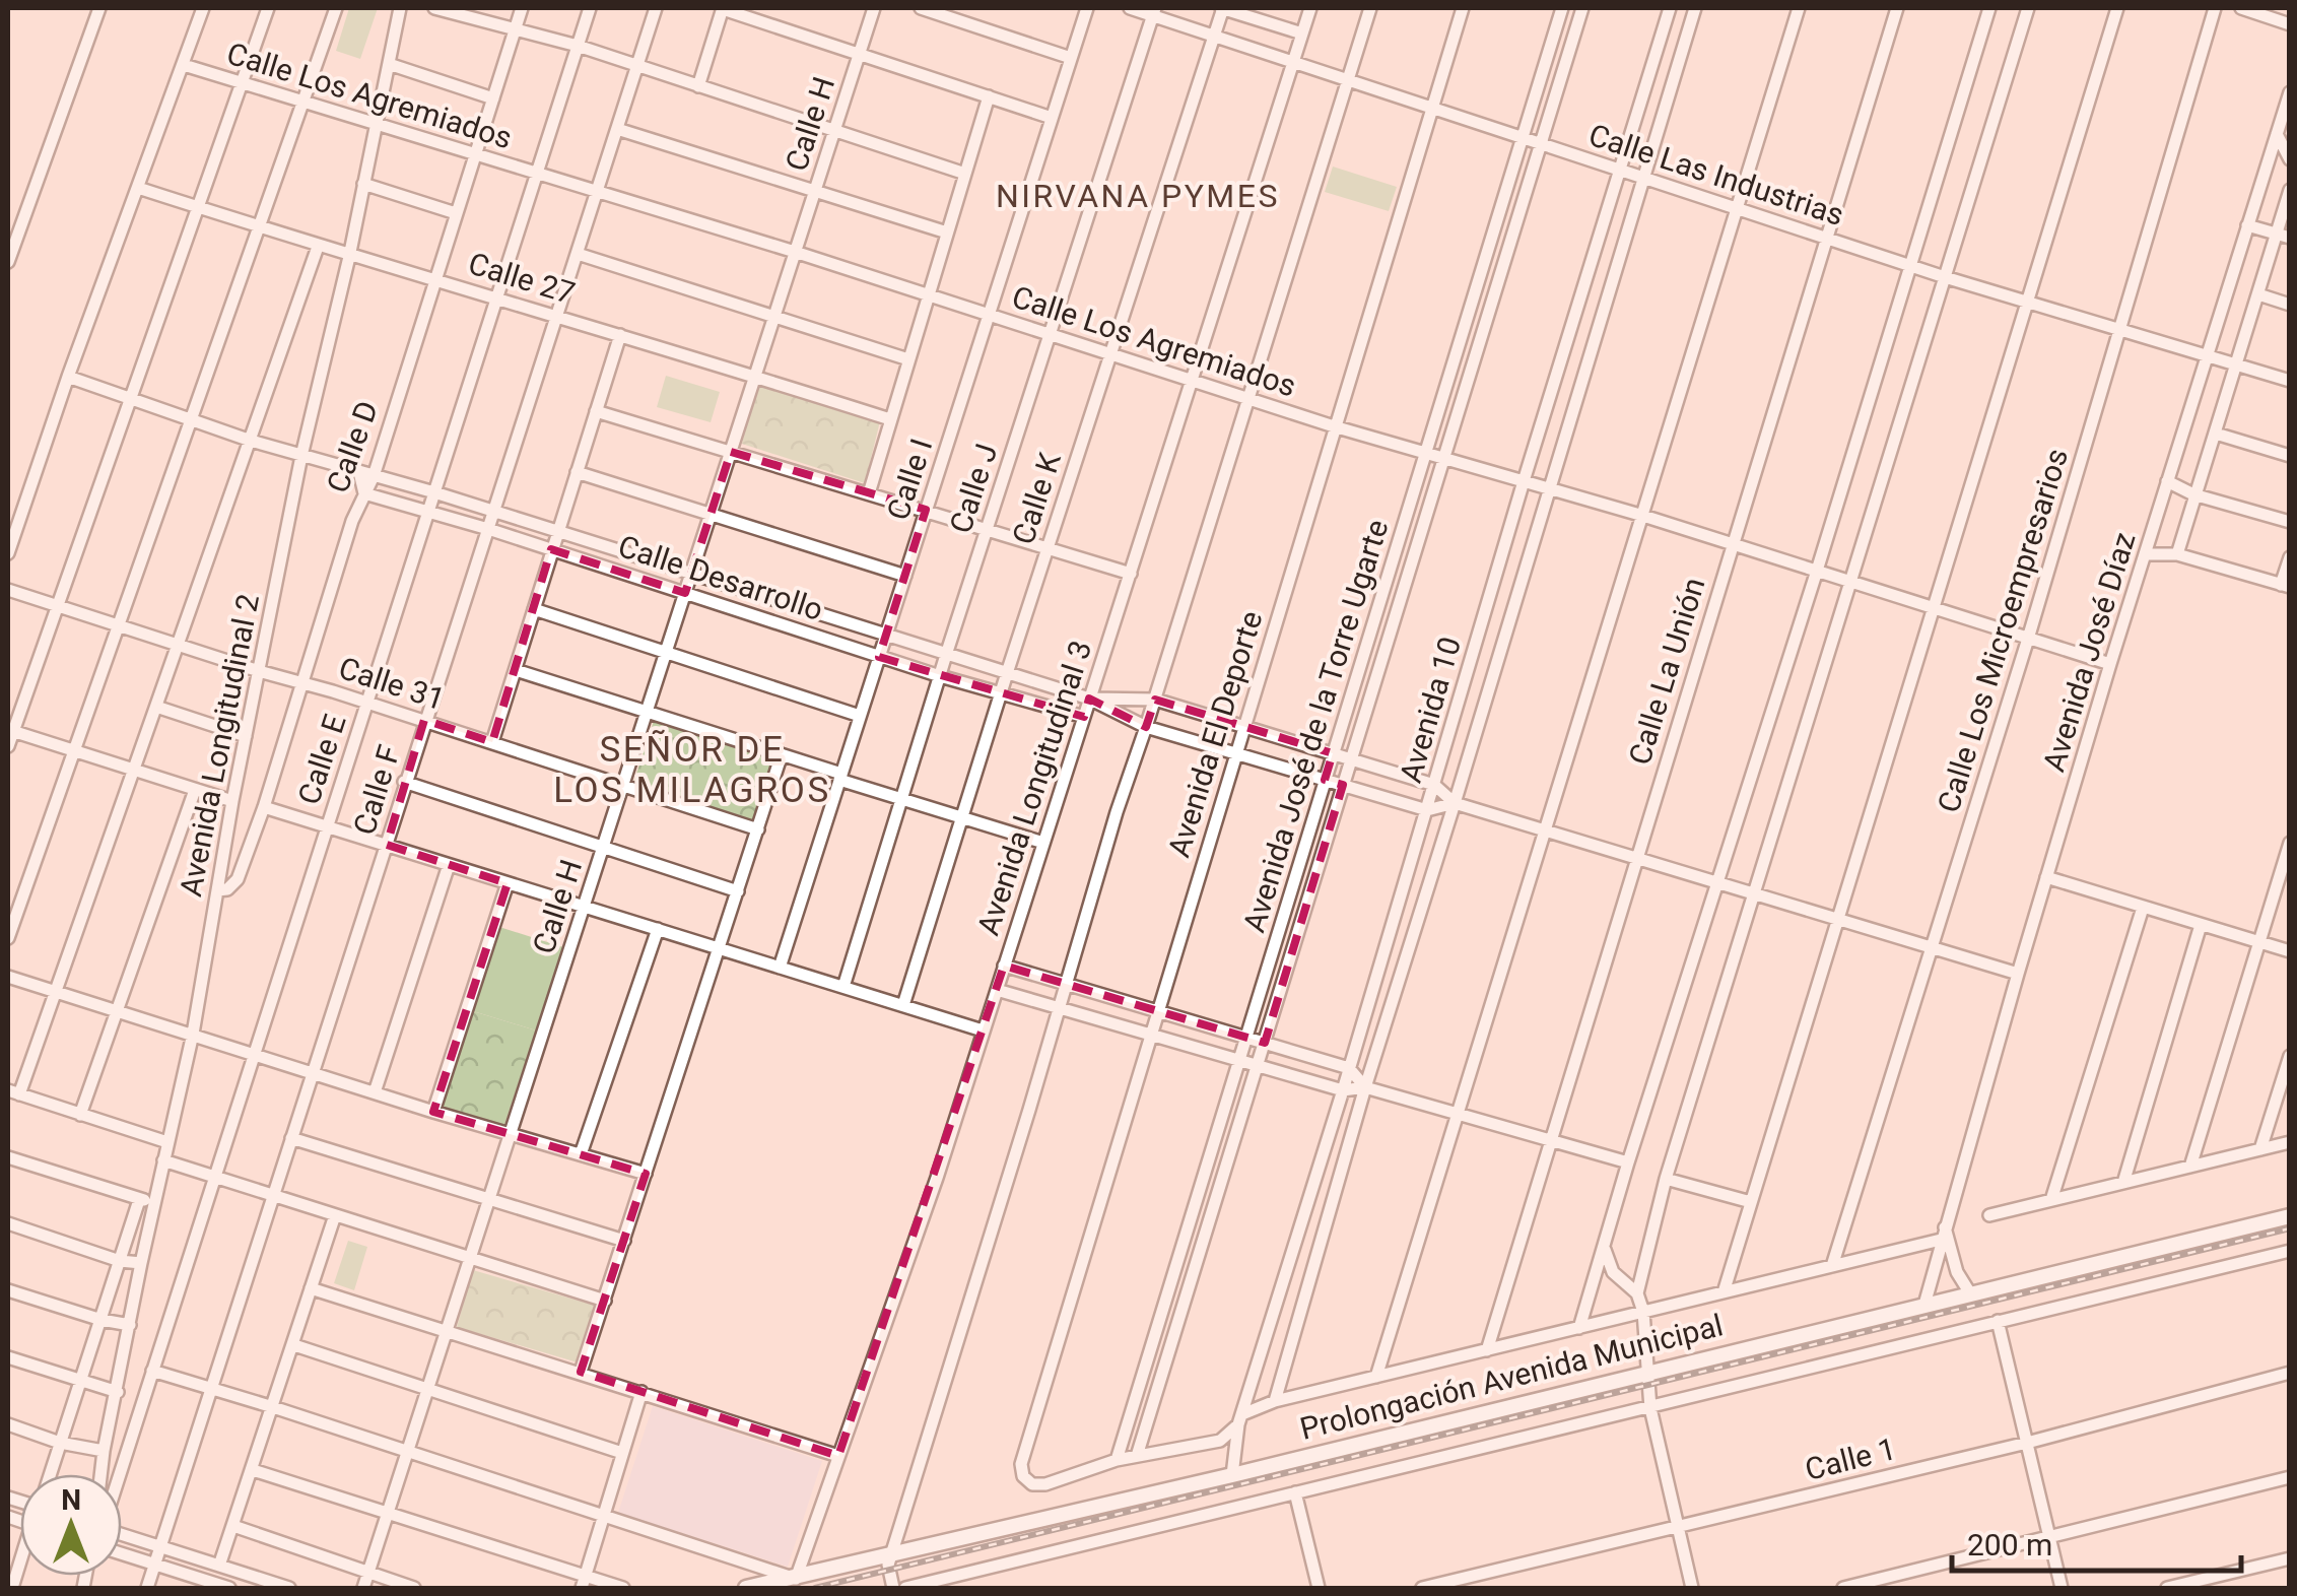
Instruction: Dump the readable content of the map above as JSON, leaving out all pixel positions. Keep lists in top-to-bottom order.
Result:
{
  "streets": {
    "main road": ["Prolongación Avenida Municipal"],
    "street": [
      "Calle Los Agremiados",
      "Calle H",
      "Calle Las Industrias",
      "Calle 27",
      "Calle D",
      "Calle I",
      "Calle J",
      "Calle K",
      "Calle Desarrollo",
      "Calle Los Microempresarios",
      "Avenida José Díaz",
      "Calle La Unión",
      "Calle 31",
      "Avenida 10",
      "Avenida José de la Torre Ugarte",
      "Avenida El Deporte",
      "Avenida Longitudinal 2",
      "Calle E",
      "Avenida Longitudinal 3",
      "Calle F",
      "Calle 1"
    ]
  },
  "crossings": [
    ["Calle Los Agremiados", "Calle H"],
    ["Calle Los Agremiados", "Calle D"],
    ["Calle Los Agremiados", "Calle I"],
    ["Calle Los Agremiados", "Calle J"],
    ["Calle Los Agremiados", "Calle K"],
    ["Calle Los Agremiados", "Calle Los Microempresarios"],
    ["Calle Los Agremiados", "Avenida José Díaz"],
    ["Calle Los Agremiados", "Calle La Unión"],
    ["Calle Los Agremiados", "Avenida 10"],
    ["Calle Los Agremiados", "Avenida José de la Torre Ugarte"],
    ["Calle Los Agremiados", "Avenida El Deporte"],
    ["Calle Los Agremiados", "Avenida Longitudinal 2"],
    ["Calle Los Agremiados", "Calle E"],
    ["Calle Los Agremiados", "Avenida Longitudinal 3"],
    ["Calle Los Agremiados", "Calle F"],
    ["Calle H", "Calle 27"],
    ["Calle H", "Calle Desarrollo"],
    ["Calle H", "Calle 31"],
    ["Calle Las Industrias", "Calle J"],
    ["Calle Las Industrias", "Calle K"],
    ["Calle Las Industrias", "Calle Los Microempresarios"],
    ["Calle Las Industrias", "Avenida José Díaz"],
    ["Calle Las Industrias", "Calle La Unión"],
    ["Calle Las Industrias", "Avenida 10"],
    ["Calle Las Industrias", "Avenida José de la Torre Ugarte"],
    ["Calle Las Industrias", "Avenida El Deporte"],
    ["Calle Las Industrias", "Avenida Longitudinal 3"],
    ["Calle 27", "Calle D"],
    ["Calle 27", "Avenida Longitudinal 2"],
    ["Calle 27", "Calle E"],
    ["Calle 27", "Calle F"],
    ["Calle D", "Calle Desarrollo"],
    ["Calle D", "Calle 31"],
    ["Calle D", "Avenida Longitudinal 2"],
    ["Calle I", "Calle Desarrollo"],
    ["Calle J", "Calle Desarrollo"],
    ["Calle K", "Calle Desarrollo"],
    ["Calle Desarrollo", "Calle Los Microempresarios"],
    ["Calle Desarrollo", "Avenida José Díaz"],
    ["Calle Desarrollo", "Calle La Unión"],
    ["Calle Desarrollo", "Avenida 10"],
    ["Calle Desarrollo", "Avenida José de la Torre Ugarte"],
    ["Calle Desarrollo", "Avenida El Deporte"],
    ["Calle Desarrollo", "Avenida Longitudinal 2"],
    ["Calle Desarrollo", "Calle E"],
    ["Calle Desarrollo", "Avenida Longitudinal 3"],
    ["Calle Desarrollo", "Calle F"],
    ["Avenida José Díaz", "Prolongación Avenida Municipal"],
    ["Calle 31", "Avenida Longitudinal 2"],
    ["Calle 31", "Calle E"],
    ["Calle 31", "Calle F"],
    ["Avenida 10", "Prolongación Avenida Municipal"],
    ["Avenida José de la Torre Ugarte", "Avenida El Deporte"],
    ["Avenida Longitudinal 3", "Prolongación Avenida Municipal"]
  ],
  "districts": ["NIRVANA PYMES", "SEÑOR DE LOS MILAGROS"],
  "scale_bar": "200 m",
  "north": "top"
}
